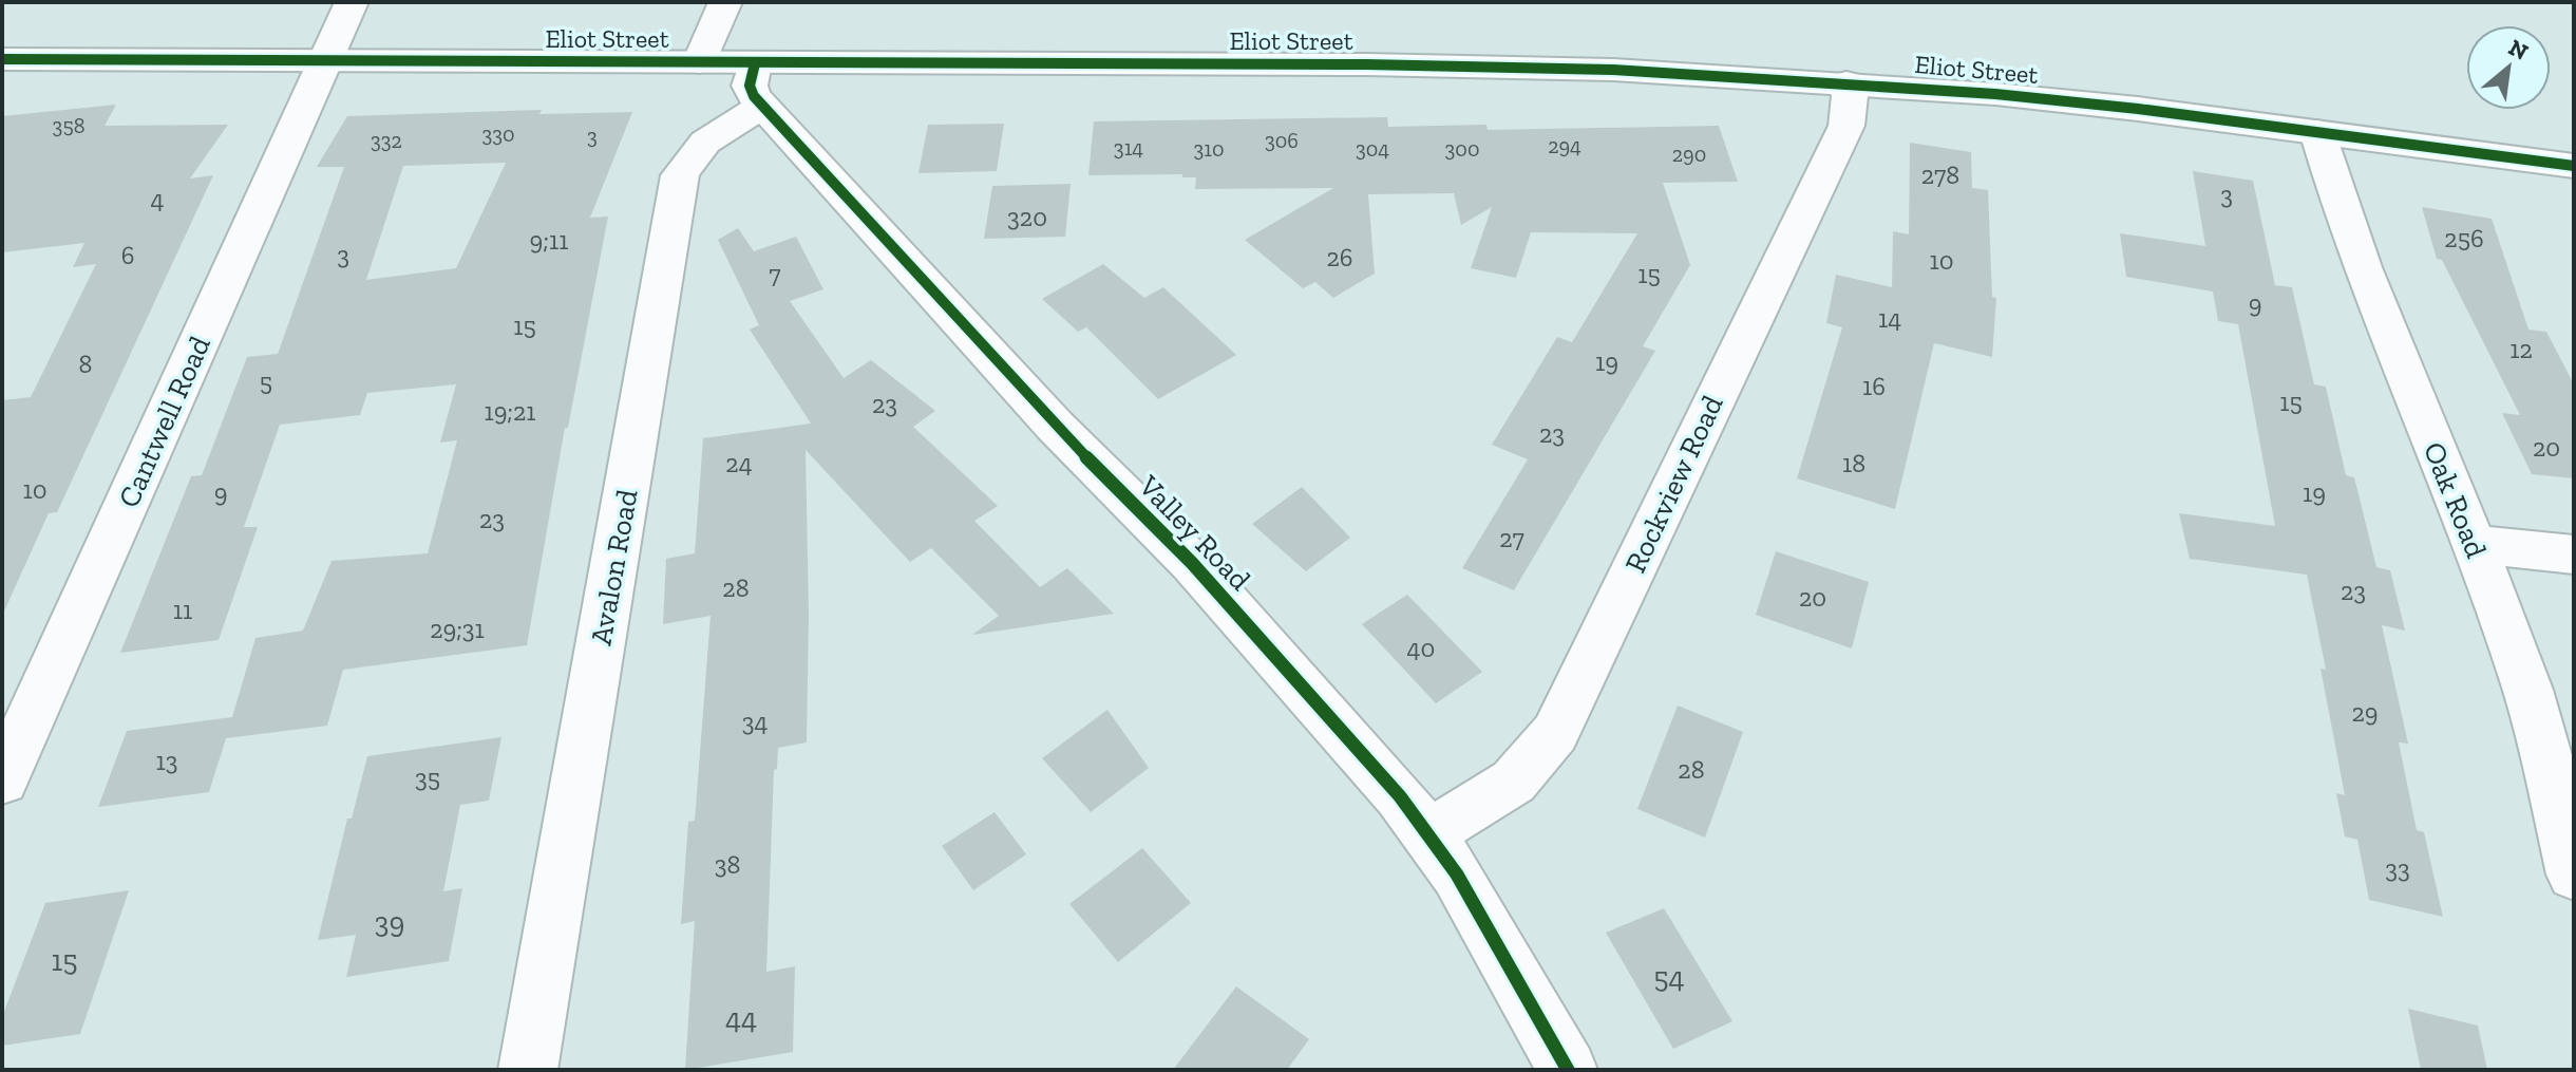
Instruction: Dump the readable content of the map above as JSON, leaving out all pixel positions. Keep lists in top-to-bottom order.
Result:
{
  "streets": {
    "street": [
      "Eliot Street",
      "Cantwell Road",
      "Rockview Road",
      "Oak Road",
      "Valley Road",
      "Avalon Road"
    ]
  },
  "crossings": [
    ["Eliot Street", "Cantwell Road"],
    ["Eliot Street", "Rockview Road"],
    ["Eliot Street", "Oak Road"],
    ["Eliot Street", "Valley Road"],
    ["Eliot Street", "Avalon Road"],
    ["Rockview Road", "Valley Road"],
    ["Valley Road", "Avalon Road"]
  ],
  "house_numbers": [
    "358",
    "330",
    "3",
    "332",
    "306",
    "294",
    "314",
    "310",
    "304",
    "300",
    "290",
    "278",
    "3",
    "4",
    "320",
    "256",
    "9;11",
    "6",
    "3",
    "26",
    "10",
    "7",
    "15",
    "9",
    "14",
    "15",
    "12",
    "19",
    "8",
    "5",
    "16",
    "15",
    "23",
    "19;21",
    "23",
    "20",
    "24",
    "18",
    "10",
    "9",
    "19",
    "23",
    "27",
    "28",
    "23",
    "20",
    "11",
    "29;31",
    "40",
    "29",
    "34",
    "13",
    "28",
    "35",
    "38",
    "33",
    "39",
    "15",
    "54",
    "44"
  ],
  "north": "top right"
}
